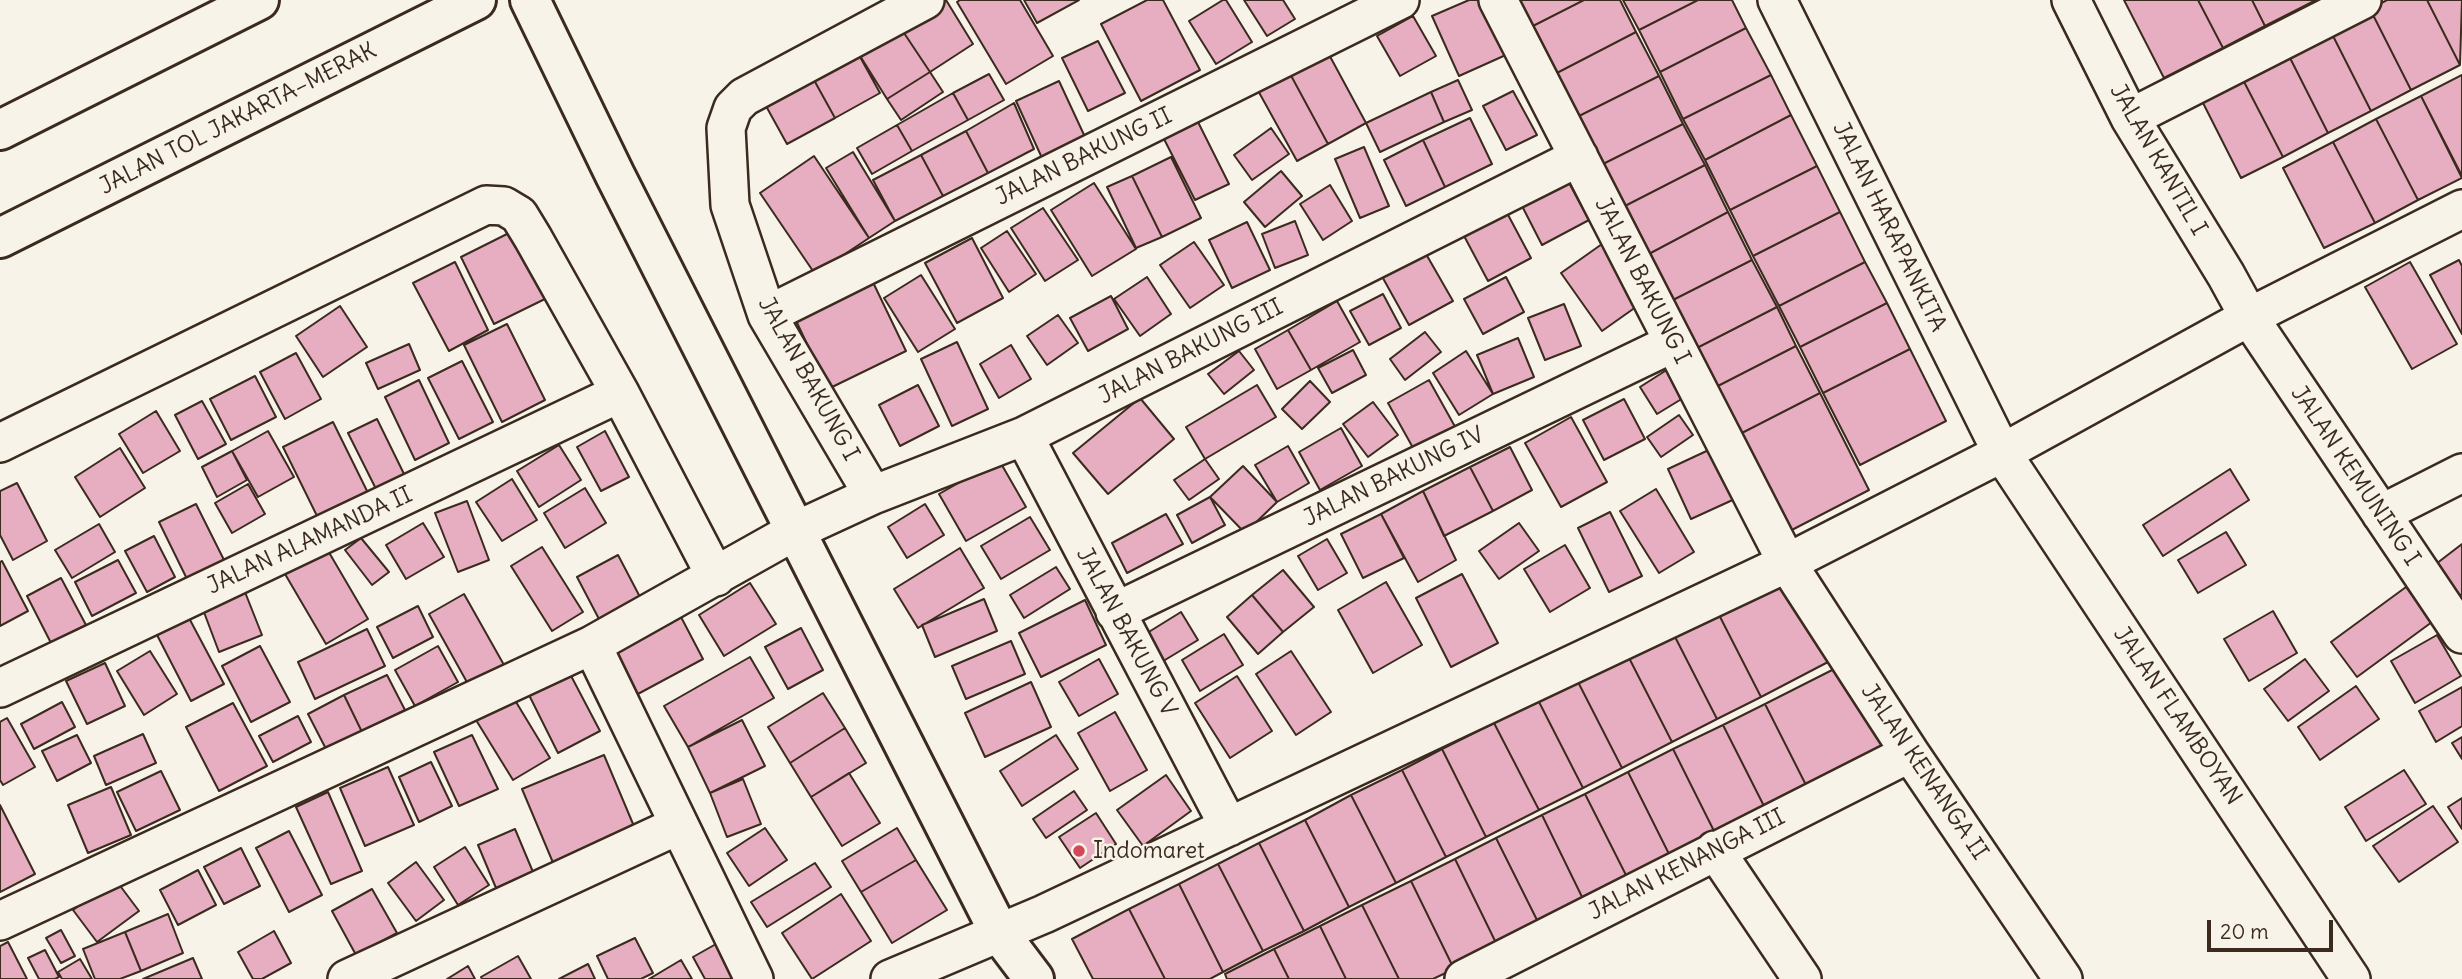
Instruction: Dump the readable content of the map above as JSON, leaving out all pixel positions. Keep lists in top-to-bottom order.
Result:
{
  "streets": {
    "main road": ["JALAN TOL JAKARTA–MERAK"],
    "street": [
      "JALAN BAKUNG II",
      "JALAN KANTIL I",
      "JALAN HARAPANKITA",
      "JALAN BAKUNG I",
      "JALAN BAKUNG III",
      "JALAN KEMUNING I",
      "JALAN BAKUNG IV",
      "JALAN ALAMANDA II",
      "JALAN BAKUNG V",
      "JALAN FLAMBOYAN",
      "JALAN KENANGA II",
      "JALAN KENANGA III"
    ]
  },
  "crossings": [
    ["JALAN BAKUNG II", "JALAN BAKUNG I"],
    ["JALAN KANTIL I", "JALAN KEMUNING I"],
    ["JALAN HARAPANKITA", "JALAN FLAMBOYAN"],
    ["JALAN BAKUNG I", "JALAN BAKUNG III"],
    ["JALAN BAKUNG I", "JALAN BAKUNG IV"],
    ["JALAN BAKUNG I", "JALAN KENANGA II"],
    ["JALAN BAKUNG III", "JALAN BAKUNG V"],
    ["JALAN BAKUNG IV", "JALAN BAKUNG V"],
    ["JALAN KENANGA II", "JALAN KENANGA III"]
  ],
  "places": ["Indomaret"],
  "scale_bar": "20 m"
}
